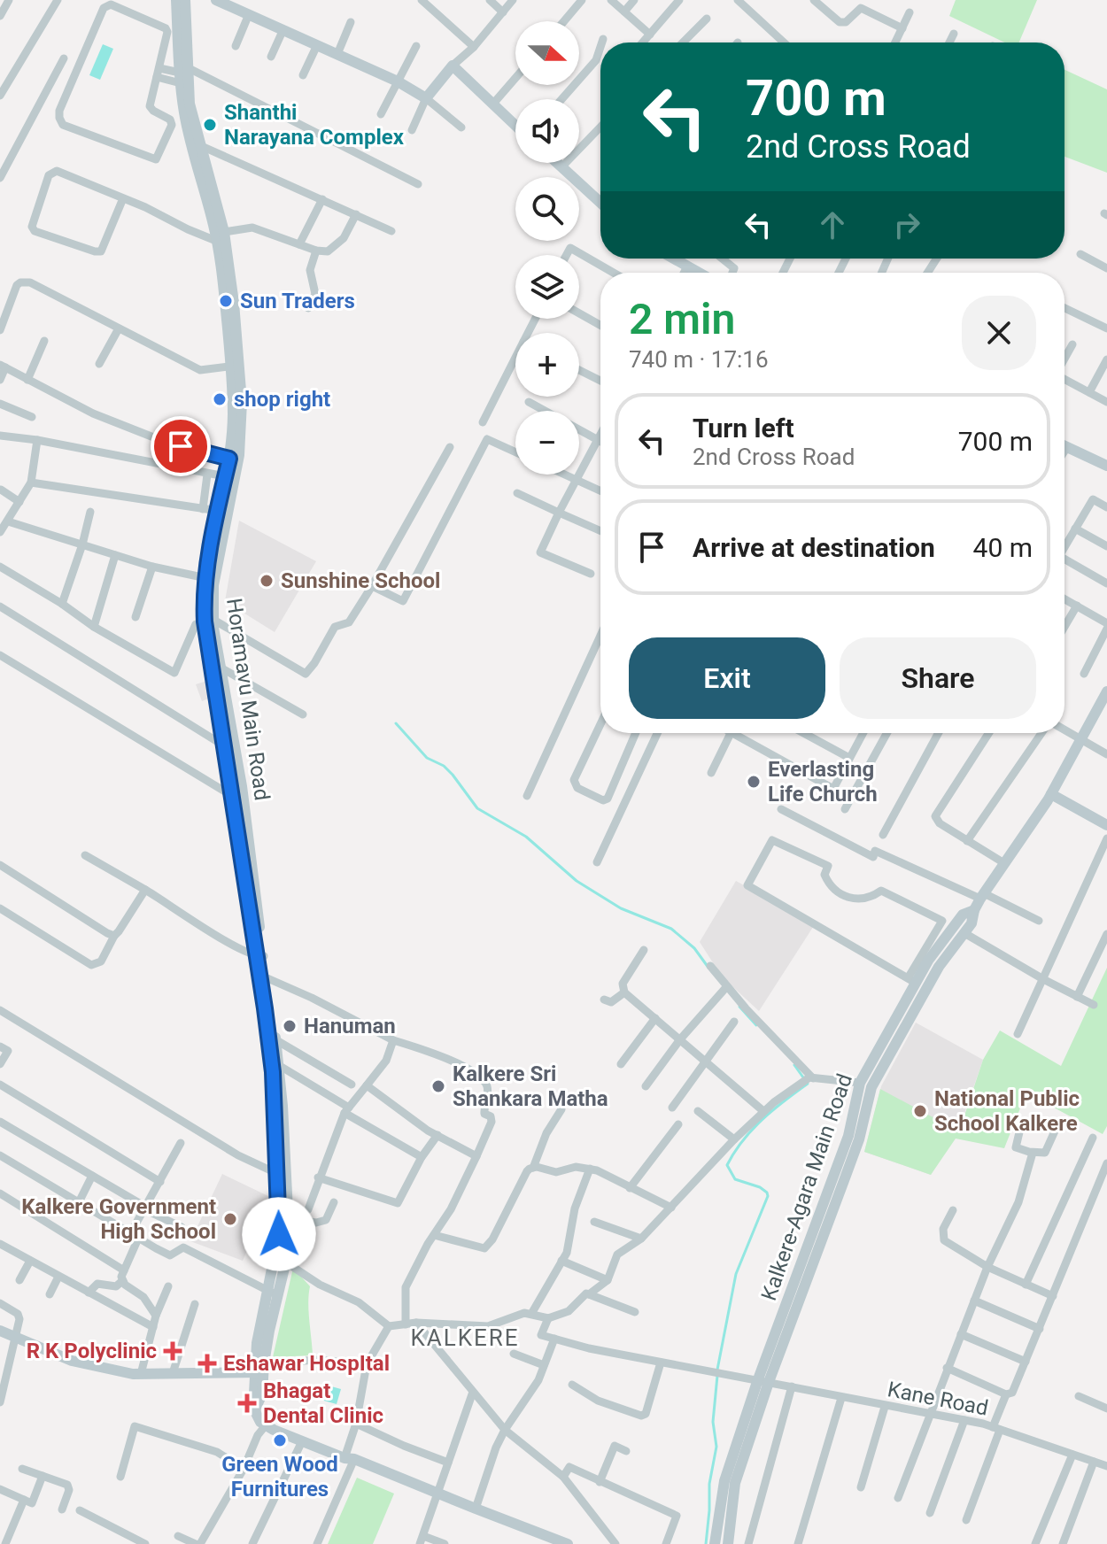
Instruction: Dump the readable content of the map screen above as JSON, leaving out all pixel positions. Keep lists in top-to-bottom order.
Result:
{
  "streets": {
    "main road": ["Horamavu Main Road", "Kalkere-Agara Main Road"],
    "street": ["Kane Road"]
  },
  "crossings": [
    ["Kalkere-Agara Main Road", "Kane Road"]
  ],
  "districts": ["KALKERE"],
  "places": {
    "other": [
      "Shanthi Narayana Complex",
      "Sun Traders",
      "shop right",
      "Sunshine School",
      "Everlasting Life Church",
      "Hanuman",
      "Kalkere Sri Shankara Matha",
      "National Public School Kalkere",
      "Kalkere Government High School",
      "Green Wood Furnitures"
    ],
    "health": ["R K Polyclinic", "Eshawar HospItal", "Bhagat Dental Clinic"]
  },
  "north": "right",
  "page": {
    "map_buttons": ["+", "−"],
    "turn": ["700 m", "2nd Cross Road"],
    "heading": ["2 min", "740 m · 17:16"],
    "list": [
      {
        "name": "Turn left",
        "note": "2nd Cross Road",
        "value": "700 m"
      },
      {
        "name": "Arrive at destination",
        "value": "40 m"
      }
    ],
    "buttons": ["Exit", "Share"]
  }
}
